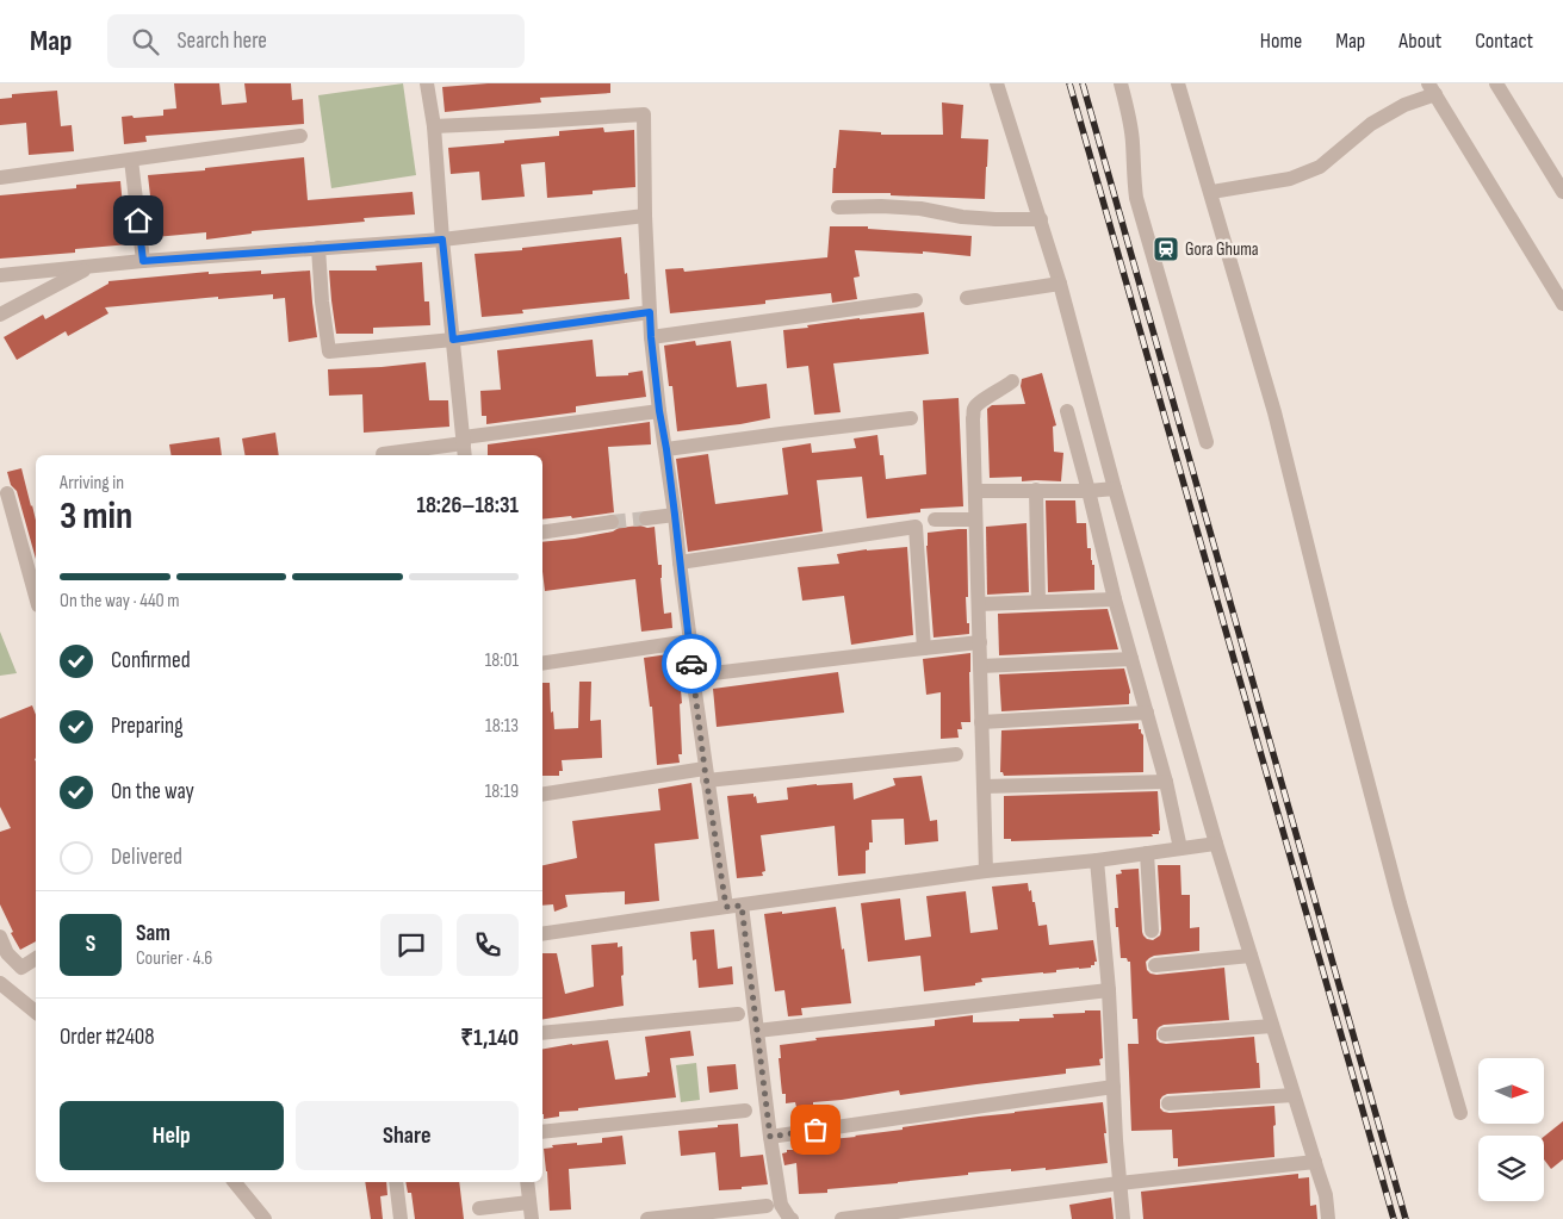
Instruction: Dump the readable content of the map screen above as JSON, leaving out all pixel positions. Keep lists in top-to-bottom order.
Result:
{
  "places": {
    "station": ["Gora Ghuma"]
  },
  "north": "right",
  "page": {
    "header": "Map",
    "search": "Search here",
    "nav": [
      "Home",
      "Map",
      "About",
      "Contact"
    ],
    "heading": ["3 min", "Arriving in", "18:26–18:31"],
    "panel": [
      "Sam",
      "Courier · 4.6",
      "Order #2408",
      "₹1,140"
    ],
    "bar": "On the way · 440 m",
    "list": [
      ["Confirmed", "18:01"],
      ["Preparing", "18:13"],
      ["On the way", "18:19"],
      "Delivered"
    ],
    "round": "S",
    "buttons": ["Help", "Share"]
  }
}
